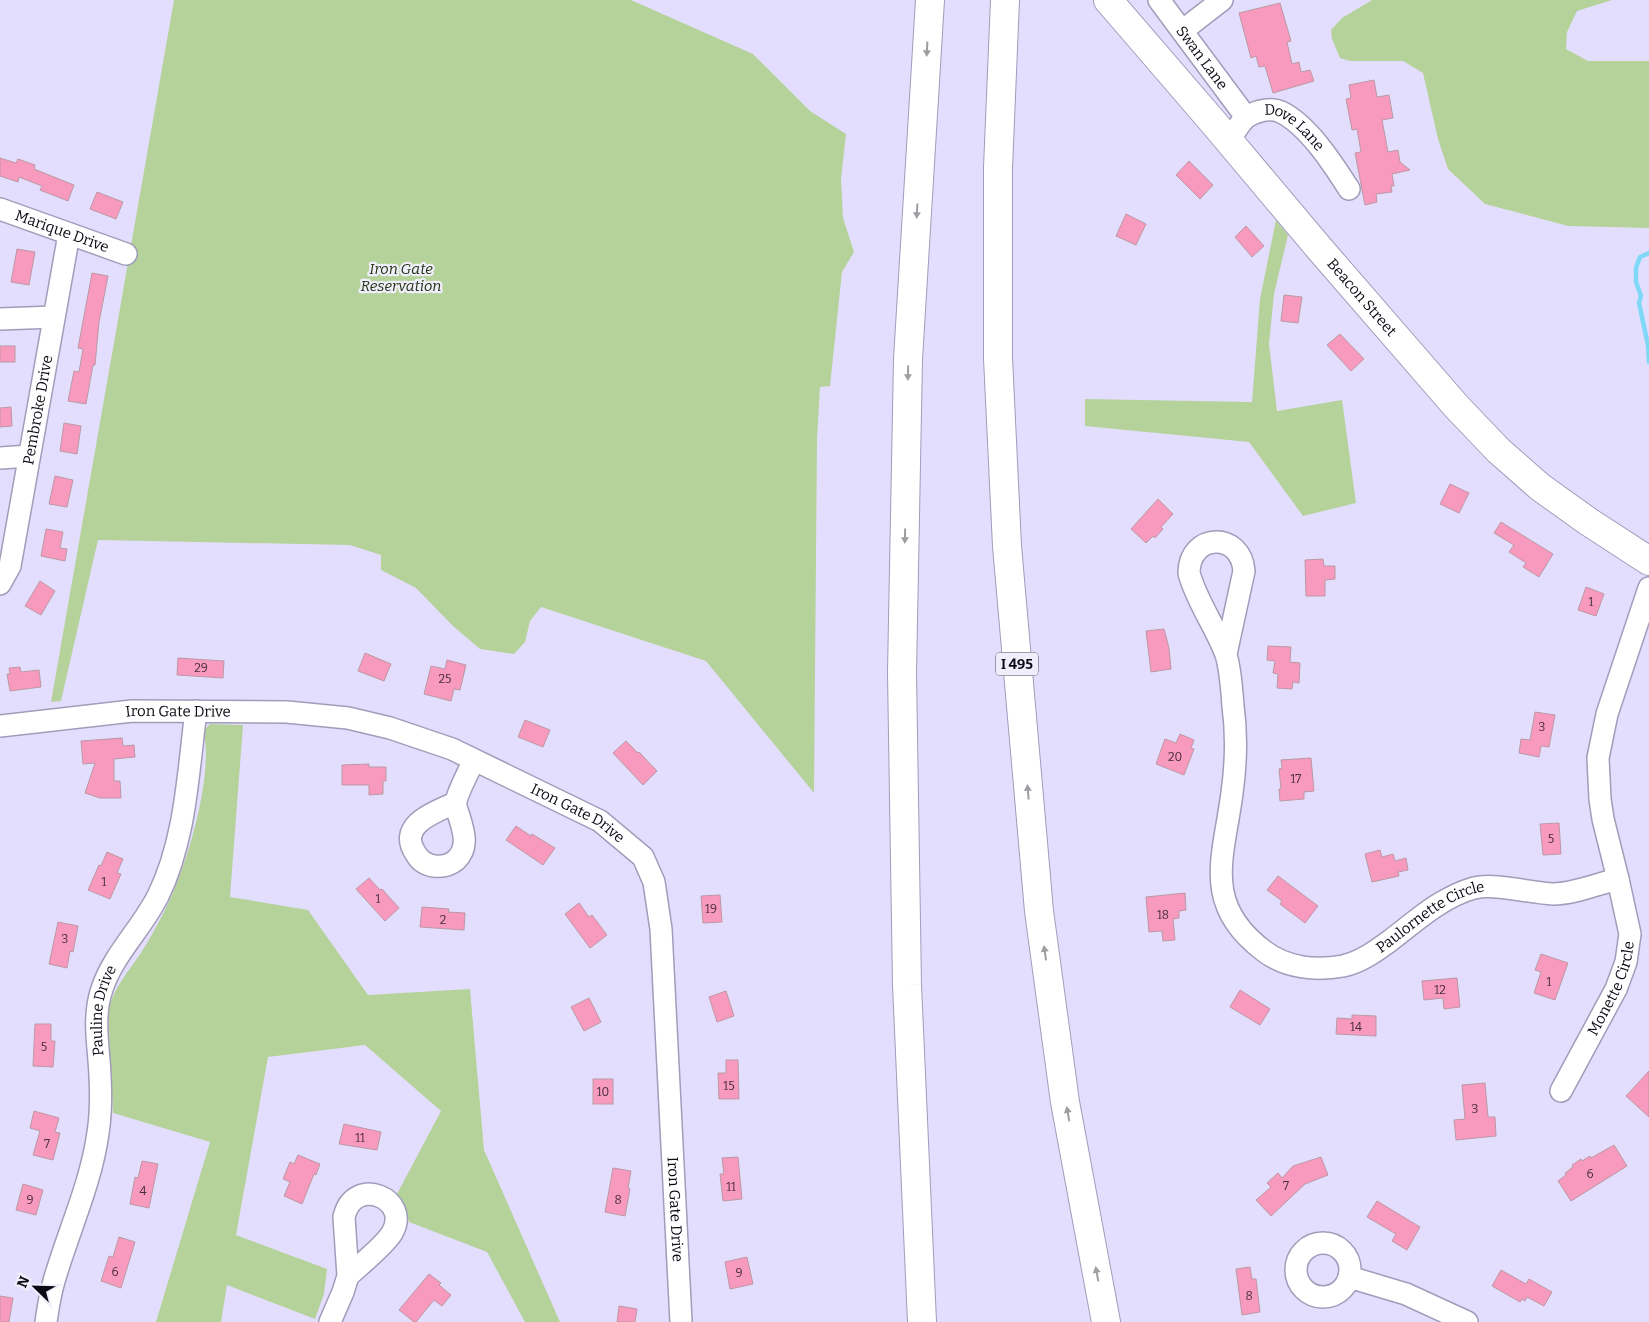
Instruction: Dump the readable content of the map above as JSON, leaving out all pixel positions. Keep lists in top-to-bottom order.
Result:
{
  "streets": {
    "main road": ["Beacon Street", "I 495"],
    "street": [
      "Swan Lane",
      "Dove Lane",
      "Marique Drive",
      "Pembroke Drive",
      "Iron Gate Drive",
      "Paulornette Circle",
      "Monette Circle",
      "Pauline Drive"
    ]
  },
  "crossings": [
    ["Swan Lane", "Dove Lane"],
    ["Dove Lane", "Beacon Street"],
    ["Marique Drive", "Pembroke Drive"],
    ["Iron Gate Drive", "Pauline Drive"],
    ["Paulornette Circle", "Monette Circle"]
  ],
  "parks": ["Iron Gate Reservation"],
  "house_numbers": [
    "1",
    "29",
    "25",
    "3",
    "20",
    "17",
    "5",
    "1",
    "1",
    "19",
    "18",
    "2",
    "3",
    "1",
    "12",
    "14",
    "5",
    "15",
    "10",
    "3",
    "11",
    "7",
    "6",
    "7",
    "11",
    "4",
    "9",
    "8",
    "6",
    "9",
    "8"
  ],
  "north": "top left"
}
